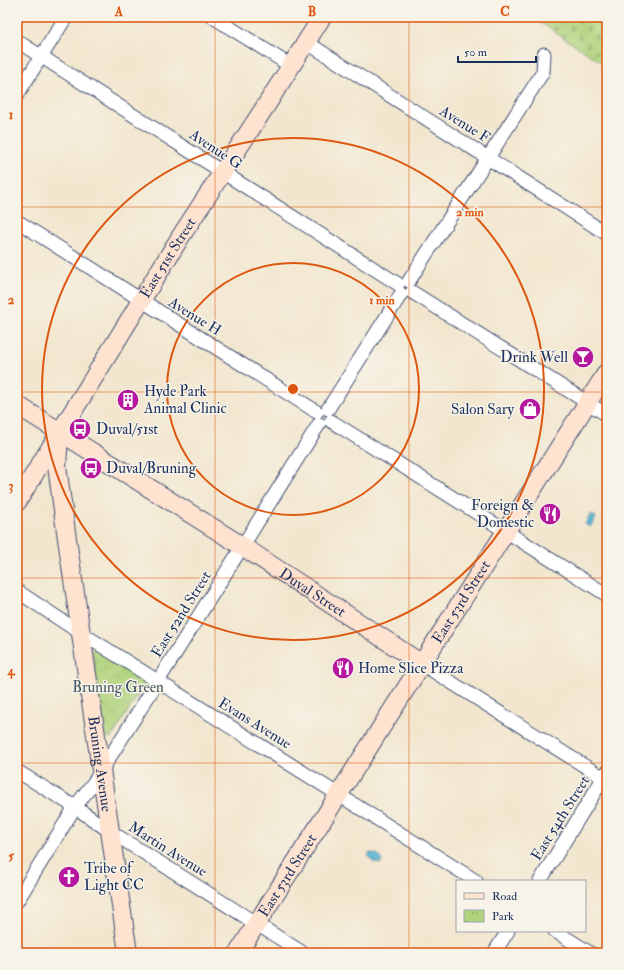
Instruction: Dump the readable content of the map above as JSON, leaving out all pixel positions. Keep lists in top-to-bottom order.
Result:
{
  "streets": {
    "street": [
      "Avenue F",
      "Avenue G",
      "East 51st Street",
      "Avenue H",
      "Duval Street",
      "East 53rd Street",
      "East 52nd Street",
      "Evans Avenue",
      "Bruning Avenue",
      "East 54th Street",
      "Martin Avenue"
    ]
  },
  "crossings": [
    ["Avenue F", "East 51st Street"],
    ["Avenue F", "East 52nd Street"],
    ["Avenue G", "East 51st Street"],
    ["Avenue G", "East 53rd Street"],
    ["Avenue G", "East 52nd Street"],
    ["East 51st Street", "Avenue H"],
    ["East 51st Street", "Duval Street"],
    ["East 51st Street", "Bruning Avenue"],
    ["Avenue H", "East 53rd Street"],
    ["Avenue H", "East 52nd Street"],
    ["Duval Street", "East 53rd Street"],
    ["Duval Street", "East 52nd Street"],
    ["Duval Street", "Bruning Avenue"],
    ["Duval Street", "East 54th Street"],
    ["East 53rd Street", "Evans Avenue"],
    ["East 53rd Street", "Martin Avenue"],
    ["East 52nd Street", "Evans Avenue"],
    ["East 52nd Street", "Bruning Avenue"],
    ["East 52nd Street", "Martin Avenue"],
    ["Evans Avenue", "Bruning Avenue"],
    ["Bruning Avenue", "Martin Avenue"]
  ],
  "parks": ["Bruning Green"],
  "places": {
    "bar": ["Drink Well"],
    "building": ["Hyde Park Animal Clinic"],
    "shop": ["Salon Sary"],
    "bus stop": ["Duval/51st", "Duval/Bruning"],
    "restaurant": ["Foreign & Domestic", "Home Slice Pizza"],
    "church": ["Tribe of Light CC"]
  },
  "legend": ["Road", "Park"],
  "scale_bar": "50 m",
  "grid": {
    "columns": ["A", "B", "C"],
    "rows": [
      "1",
      "2",
      "3",
      "4",
      "5"
    ]
  },
  "rings": ["2 min", "1 min"]
}
